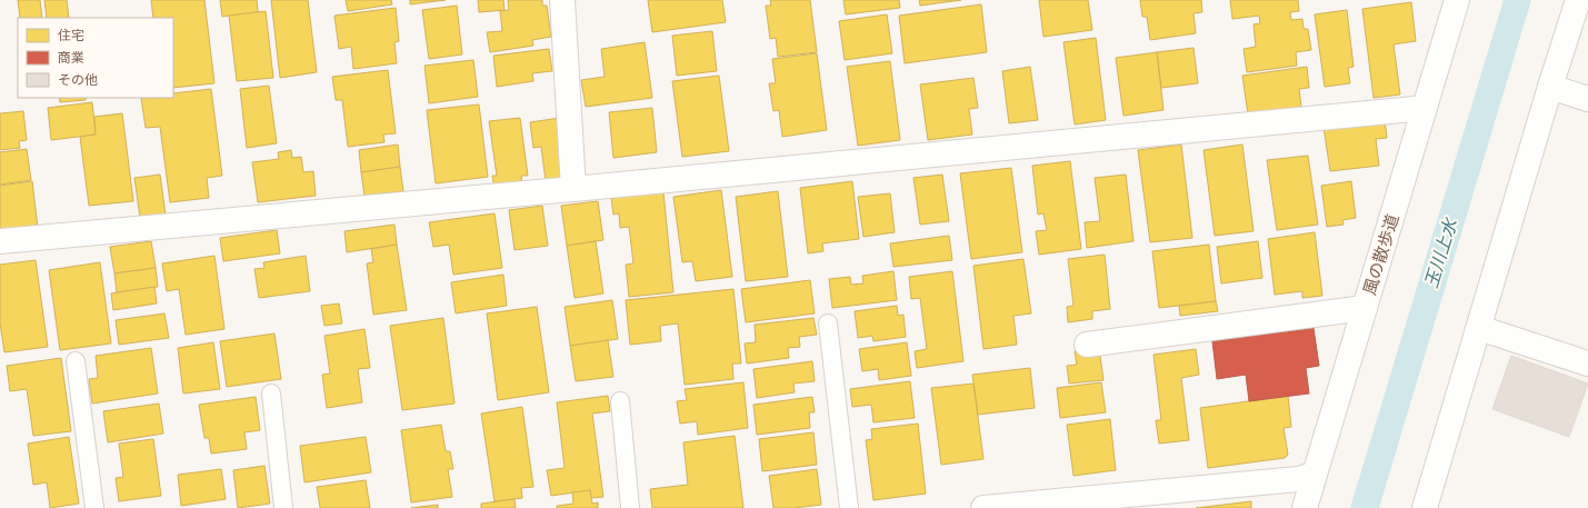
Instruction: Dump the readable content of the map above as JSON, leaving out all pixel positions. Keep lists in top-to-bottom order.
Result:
{
  "streets": {
    "street": ["風の散歩道"]
  },
  "water": ["玉川上水"],
  "legend": ["住宅", "商業", "その他"]
}
